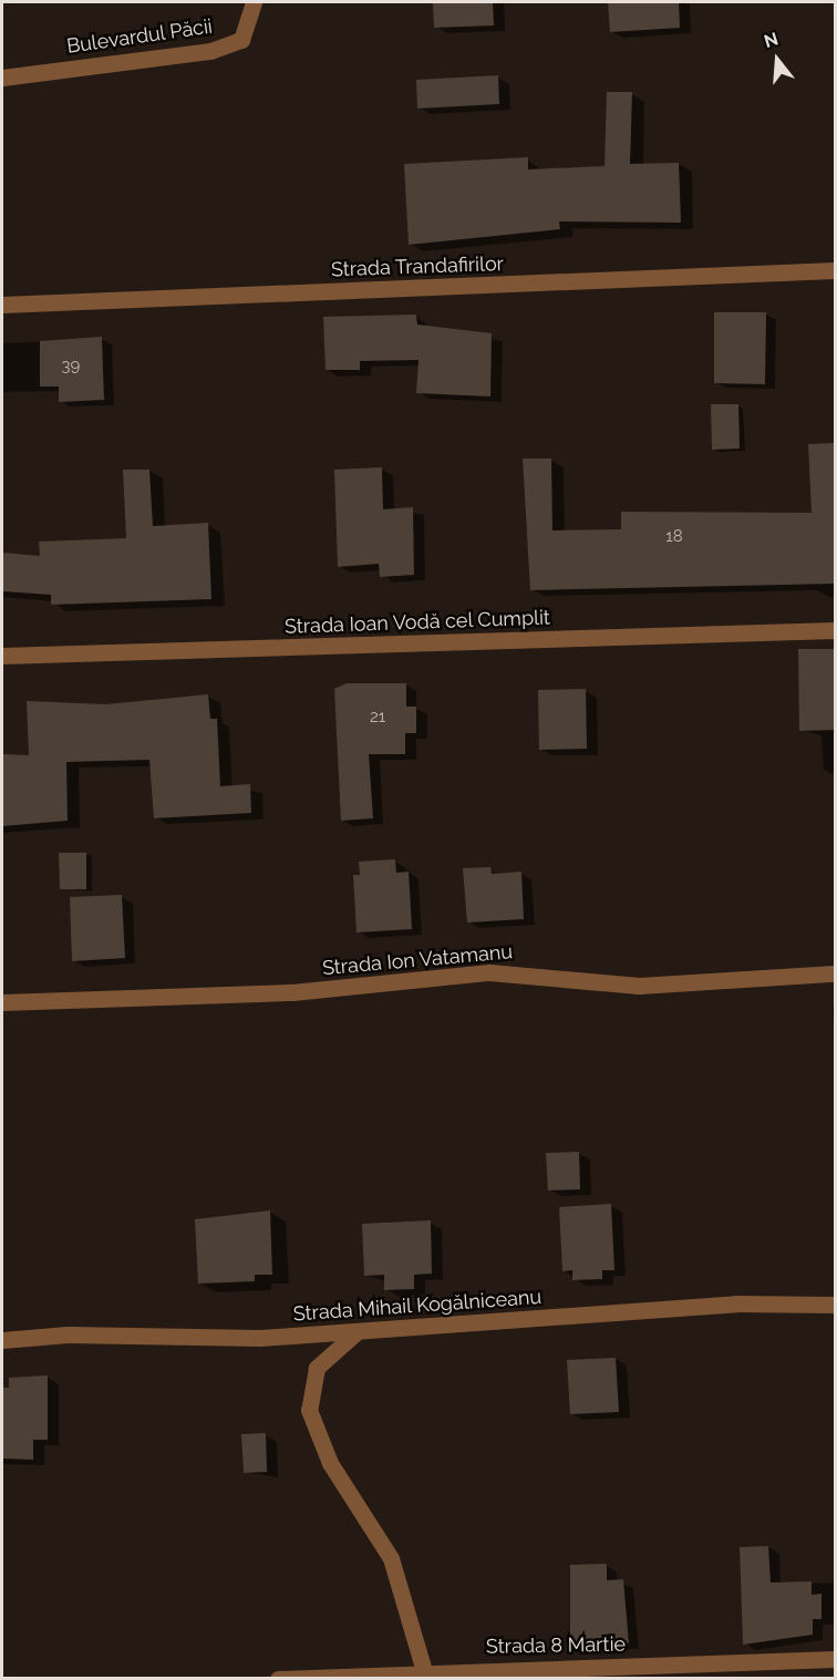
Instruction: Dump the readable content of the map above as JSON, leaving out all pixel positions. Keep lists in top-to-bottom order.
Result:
{
  "streets": {
    "street": [
      "Bulevardul Păcii",
      "Strada Trandafirilor",
      "Strada Ioan Vodă cel Cumplit",
      "Strada Ion Vatamanu",
      "Strada Mihail Kogălniceanu",
      "Strada 8 Martie"
    ]
  },
  "house_numbers": ["39", "18", "21"],
  "north": "top"
}
